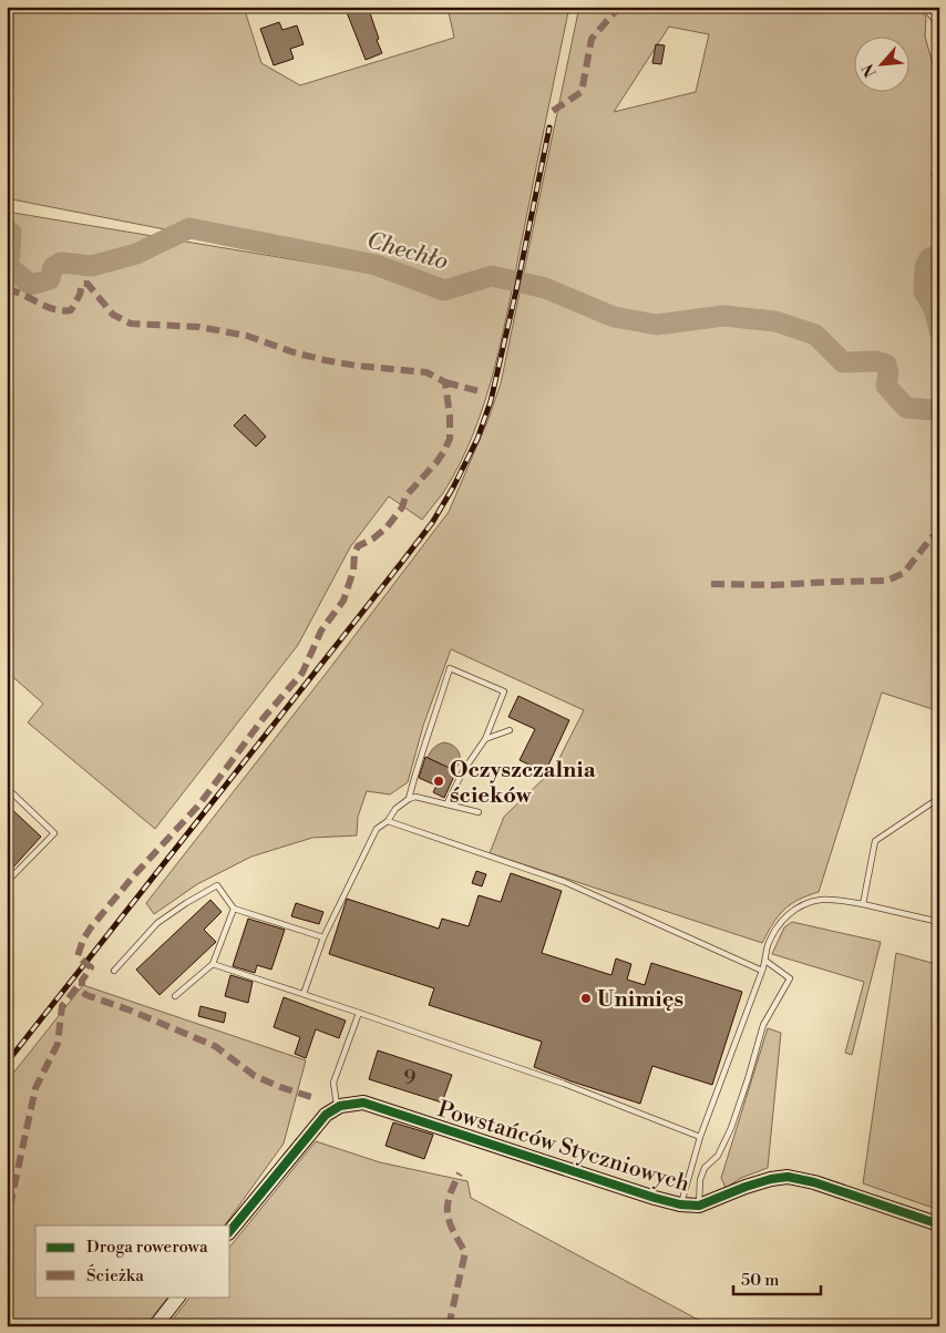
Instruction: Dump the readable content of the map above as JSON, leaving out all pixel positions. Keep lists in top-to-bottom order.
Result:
{
  "streets": {
    "street": ["Powstańców Styczniowych"]
  },
  "water": ["Chechło"],
  "places": ["Oczyszczalnia ścieków", "Unimięs"],
  "house_numbers": ["9"],
  "legend": ["Droga rowerowa", "Ścieżka"],
  "scale_bar": "50 m",
  "north": "bottom left"
}
